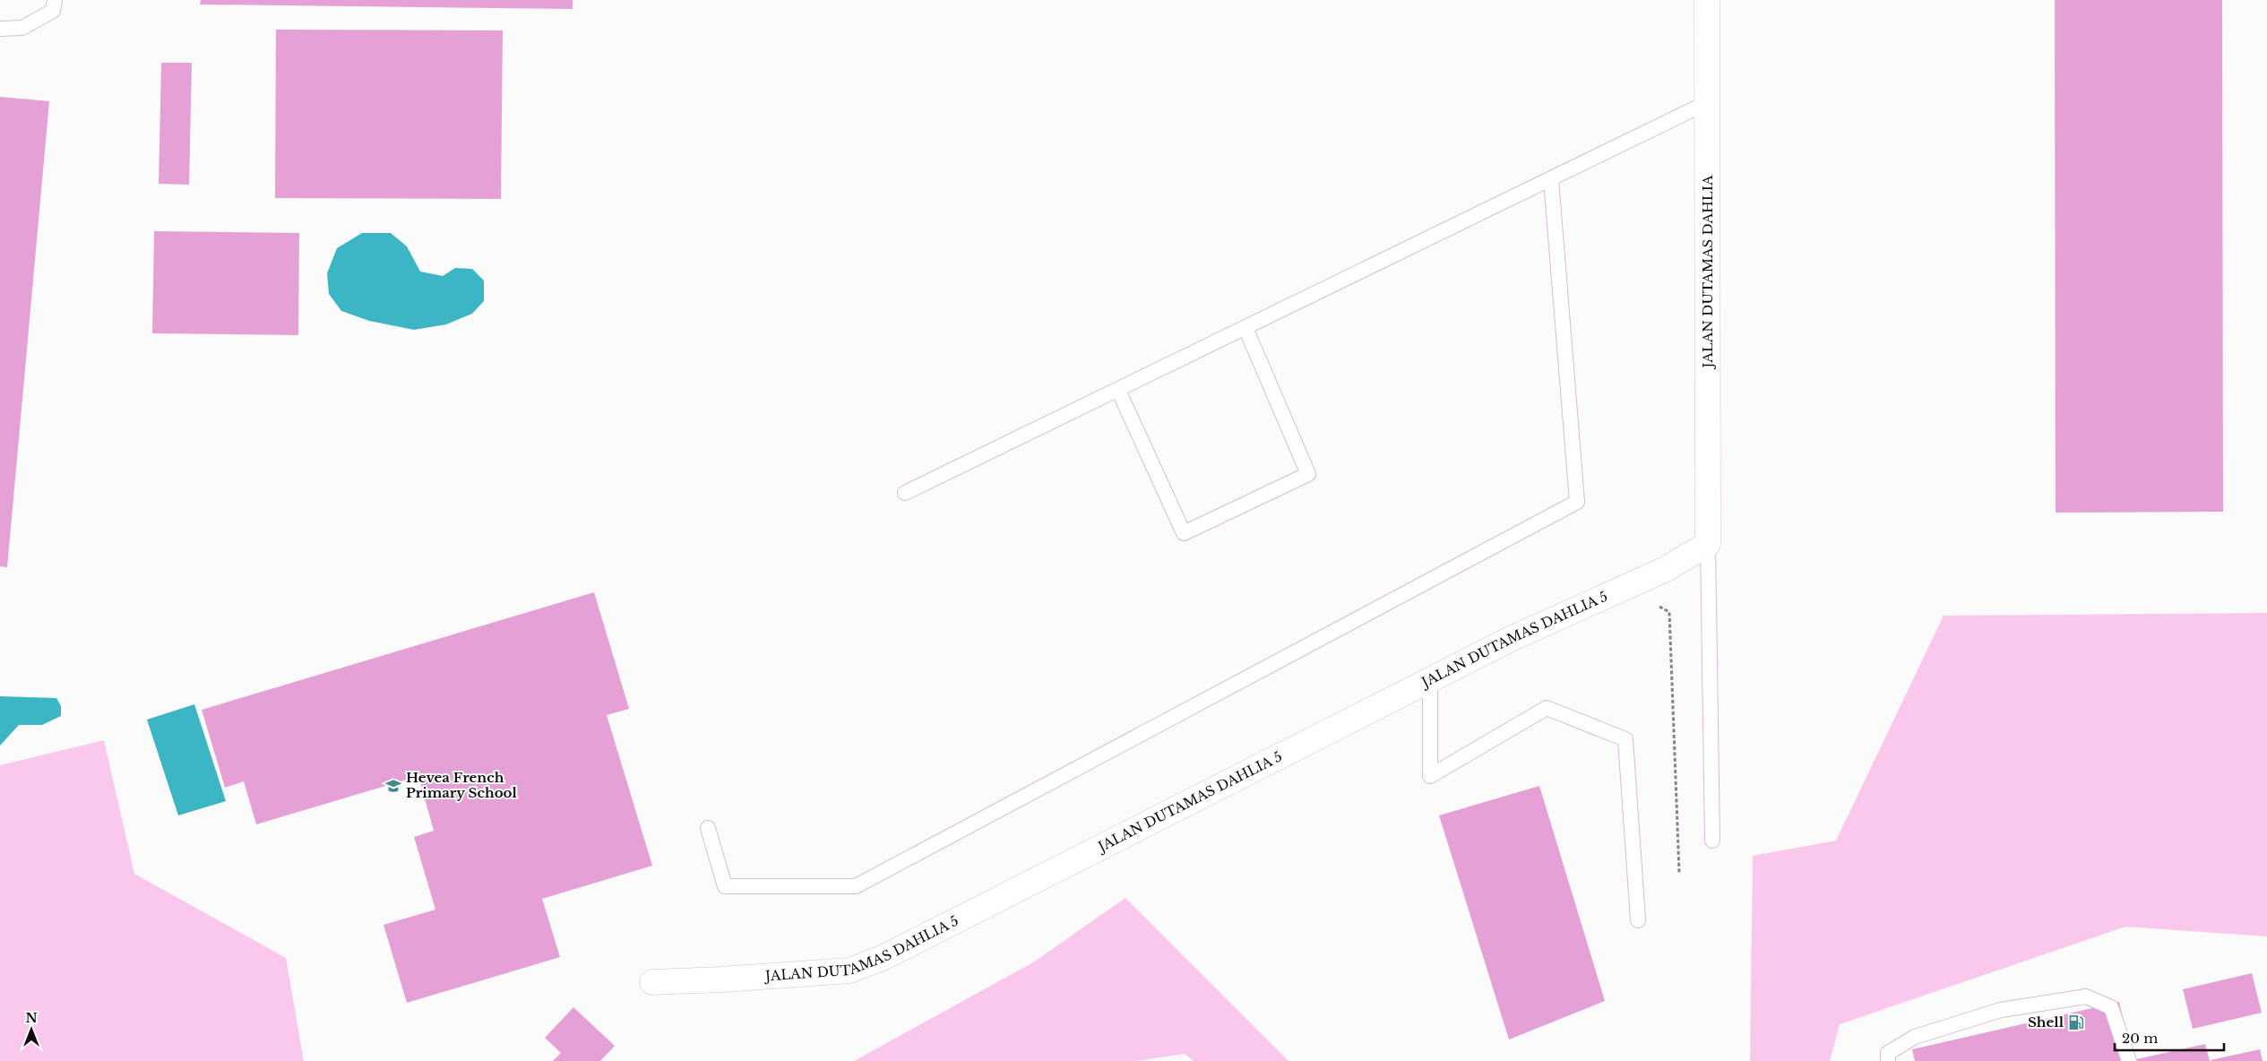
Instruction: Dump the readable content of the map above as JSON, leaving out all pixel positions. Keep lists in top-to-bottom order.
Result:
{
  "streets": {
    "street": ["JALAN DUTAMAS DAHLIA", "JALAN DUTAMAS DAHLIA 5"]
  },
  "crossings": [
    ["JALAN DUTAMAS DAHLIA", "JALAN DUTAMAS DAHLIA 5"]
  ],
  "places": {
    "school or university": ["Hevea French Primary School"],
    "fuel station": ["Shell"]
  },
  "scale_bar": "20 m",
  "north": "top"
}
